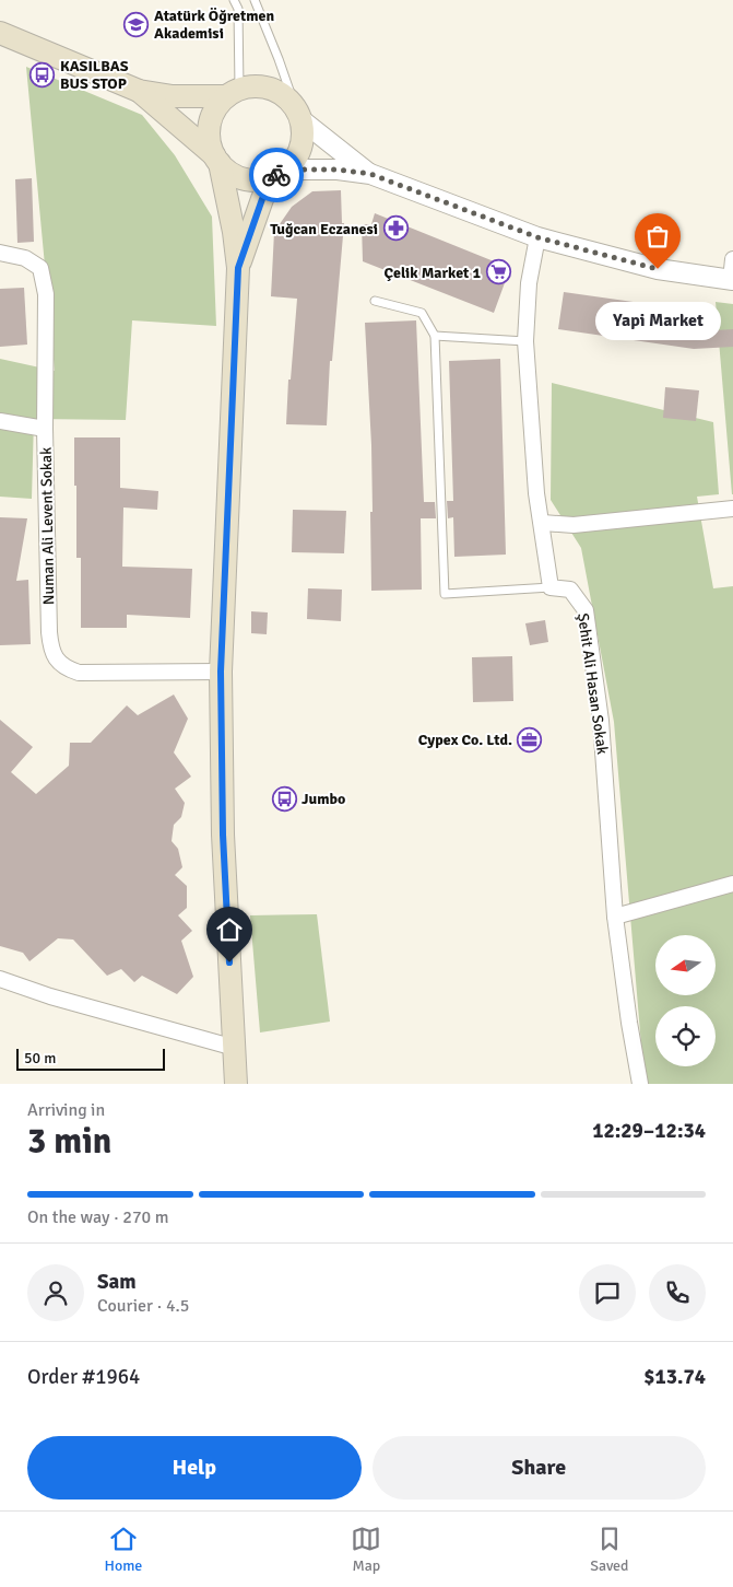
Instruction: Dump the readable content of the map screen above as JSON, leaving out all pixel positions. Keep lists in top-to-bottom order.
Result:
{
  "streets": {
    "street": ["Numan Ali Levent Sokak", "Şehit Ali Hasan Sokak"]
  },
  "places": {
    "school or university": ["Atatürk Öğretmen Akademisi"],
    "bus stop": ["KASILBAS BUS STOP", "Jumbo"],
    "pharmacy": ["Tuğcan Eczanesi"],
    "other": ["Yapi Market"],
    "supermarket": ["Çelik Market 1"],
    "office": ["Cypex Co. Ltd."]
  },
  "scale_bar": "50 m",
  "north": "left",
  "page": {
    "bubble": "Yapi Market",
    "scale": "50 m",
    "heading": ["3 min", "Arriving in", "12:29–12:34"],
    "panel": [
      "Sam",
      "Courier · 4.5",
      "Order #1964",
      "$13.74"
    ],
    "bar": "On the way · 270 m",
    "buttons": ["Help", "Share"],
    "tabs": ["Home", "Map", "Saved"]
  }
}
